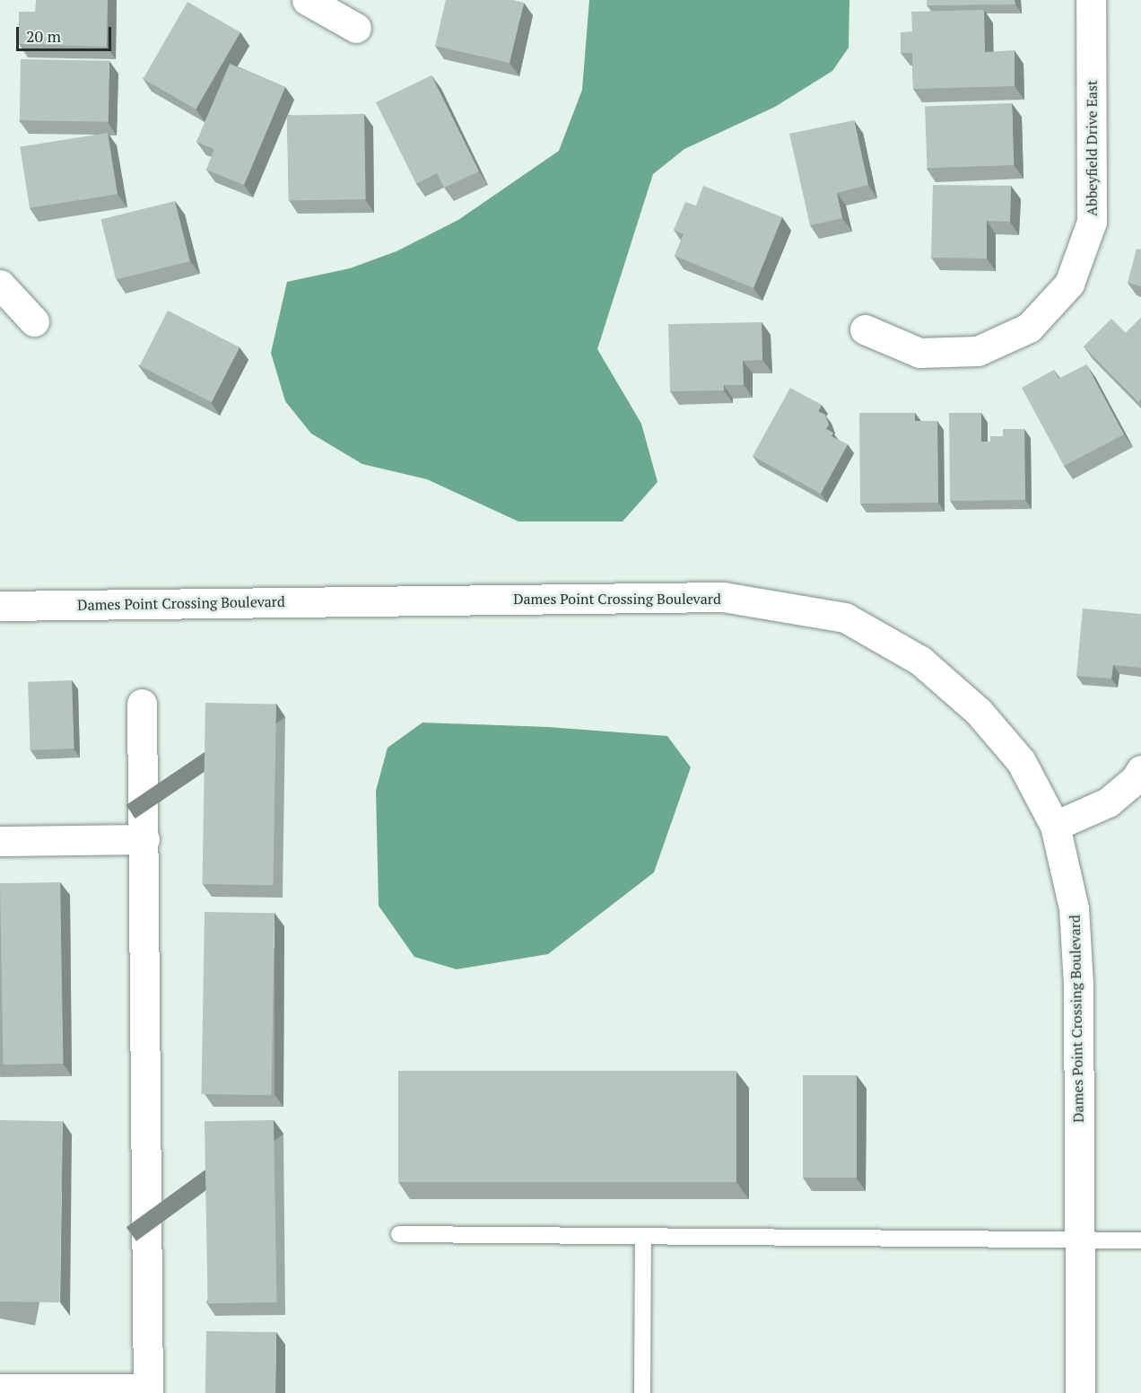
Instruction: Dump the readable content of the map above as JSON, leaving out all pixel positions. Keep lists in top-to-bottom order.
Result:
{
  "streets": {
    "street": ["Abbeyfield Drive East", "Dames Point Crossing Boulevard"]
  },
  "scale_bar": "20 m"
}
